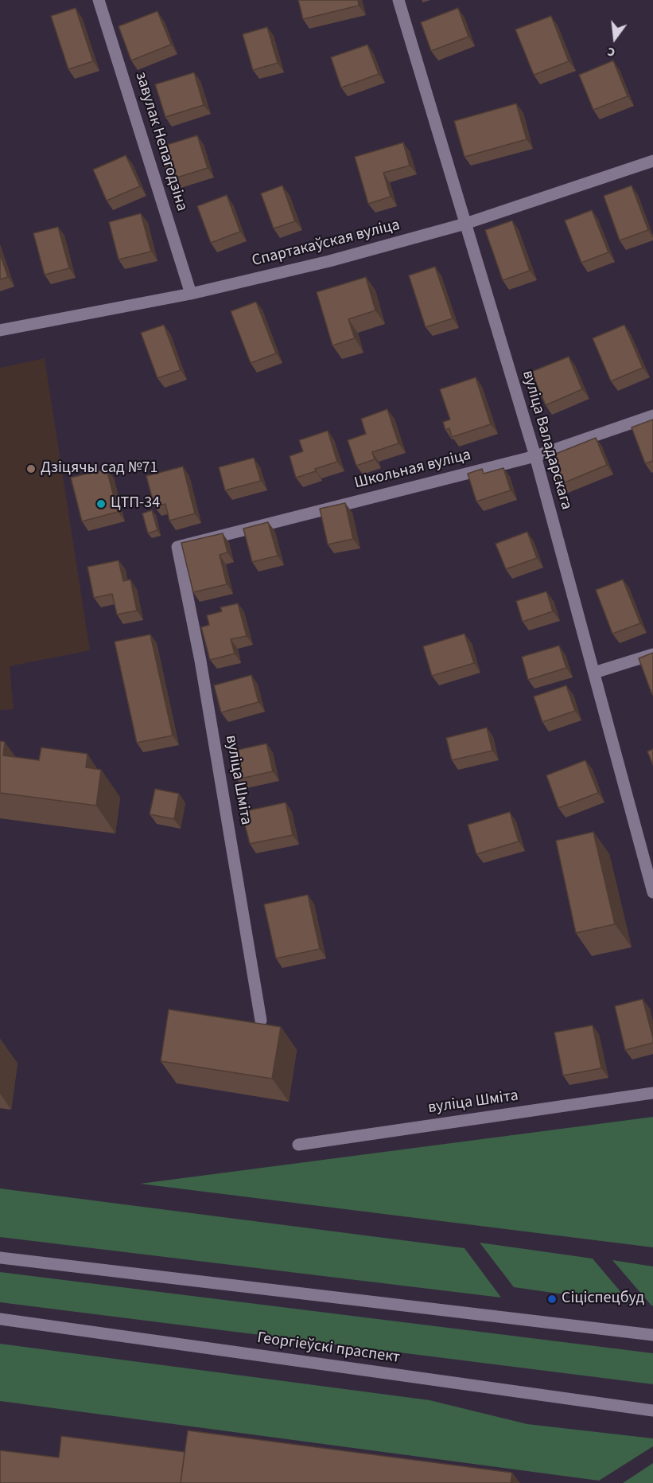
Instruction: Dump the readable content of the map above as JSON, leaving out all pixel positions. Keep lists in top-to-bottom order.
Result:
{
  "streets": {
    "street": [
      "завулак Непагодзіна",
      "Спартакаўская вуліца",
      "вуліца Валадарскага",
      "Школьная вуліца",
      "вуліца Шміта",
      "Георгіеўскі праспект"
    ]
  },
  "crossings": [
    ["завулак Непагодзіна", "Спартакаўская вуліца"],
    ["Спартакаўская вуліца", "вуліца Валадарскага"],
    ["вуліца Валадарскага", "Школьная вуліца"],
    ["Школьная вуліца", "вуліца Шміта"]
  ],
  "places": ["Дзіцячы сад №71", "ЦТП-34", "Сіціспецбуд"],
  "north": "bottom"
}
